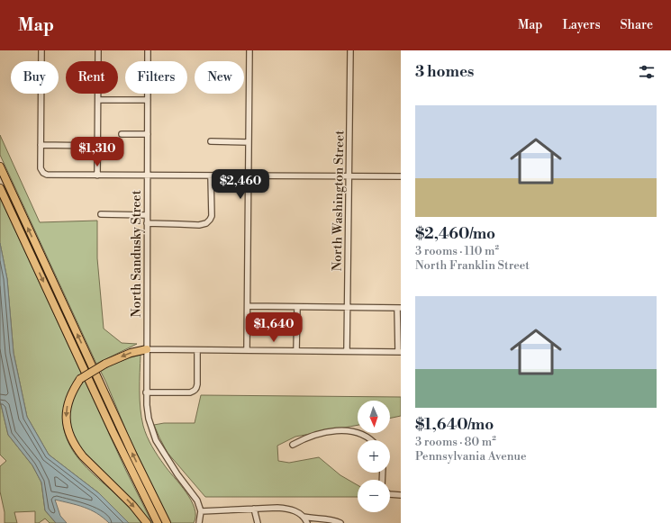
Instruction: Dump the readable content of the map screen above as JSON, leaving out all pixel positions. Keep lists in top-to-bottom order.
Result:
{
  "streets": {
    "street": ["North Washington Street", "North Sandusky Street"]
  },
  "north": "bottom",
  "page": {
    "header": "Map",
    "nav": ["Map", "Layers", "Share"],
    "heading": "3 homes",
    "chip": [
      "Buy",
      "Rent",
      "Filters",
      "New"
    ],
    "list": [
      {
        "name": "$2,460/mo",
        "note": "3 rooms · 110 m² · North Franklin Street"
      },
      {
        "name": "$1,640/mo",
        "note": "3 rooms · 80 m² · Pennsylvania Avenue"
      }
    ],
    "price": ["$1,310", "$2,460", "$1,640"],
    "map_buttons": ["+", "−"]
  }
}
